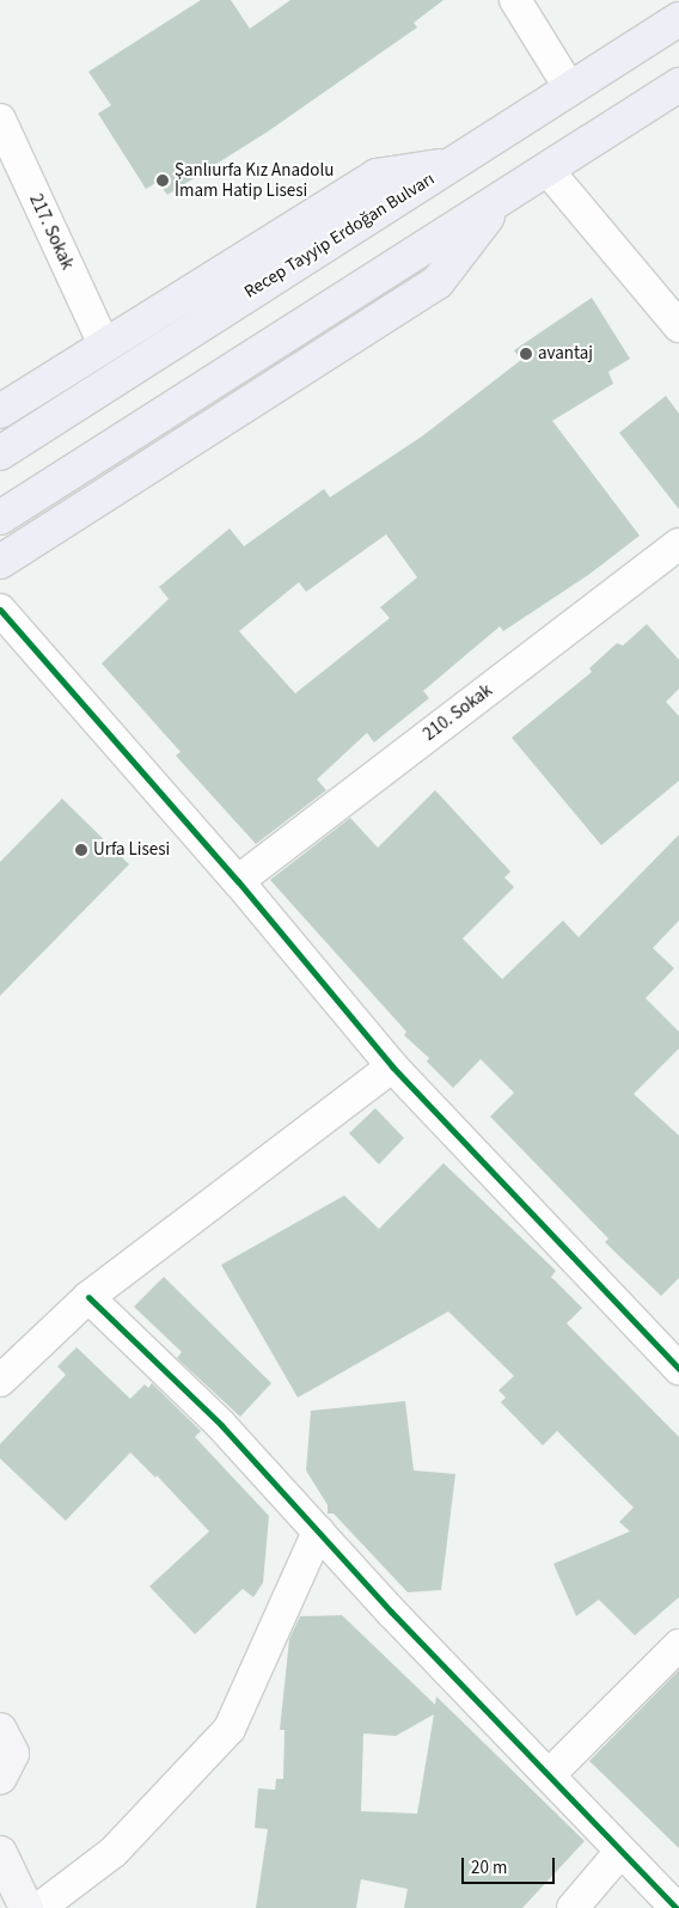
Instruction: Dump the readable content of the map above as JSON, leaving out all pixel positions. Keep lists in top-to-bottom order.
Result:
{
  "streets": {
    "highway": ["Recep Tayyip Erdoğan Bulvarı"],
    "street": ["217. Sokak", "210. Sokak"]
  },
  "places": ["Şanlıurfa Kız Anadolu İmam Hatip Lisesi", "avantaj", "Urfa Lisesi"],
  "scale_bar": "20 m"
}
